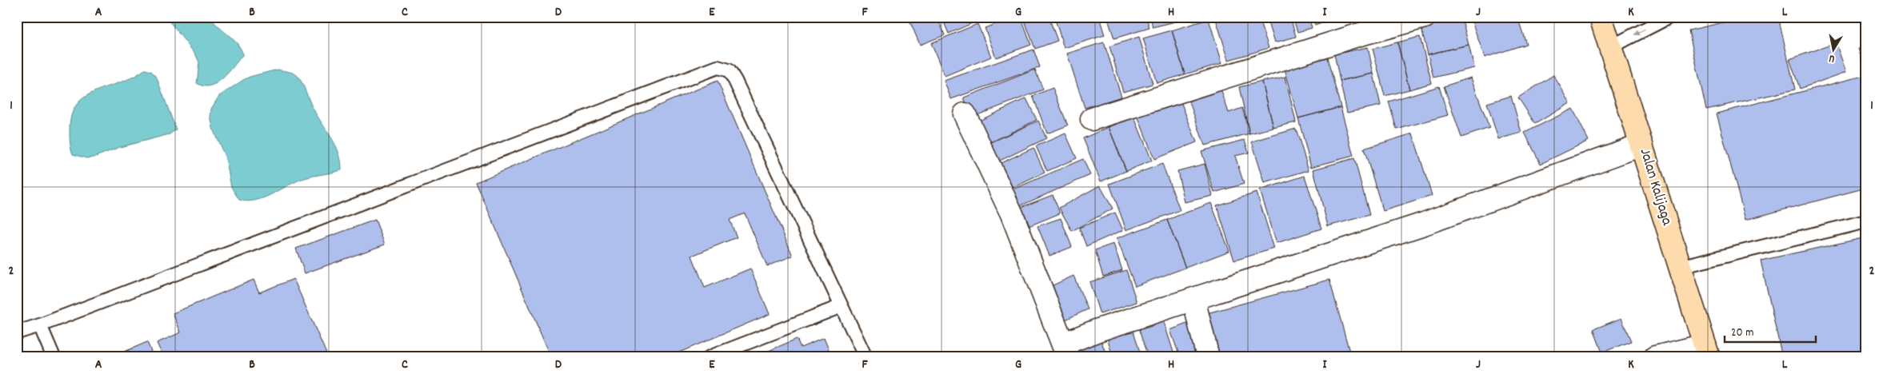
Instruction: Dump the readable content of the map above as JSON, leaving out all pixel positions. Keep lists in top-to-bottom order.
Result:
{
  "streets": {
    "highway": ["Jalan Kalijaga"]
  },
  "scale_bar": "20 m",
  "north": "bottom",
  "grid": {
    "columns": [
      "A",
      "B",
      "C",
      "D",
      "E",
      "F",
      "G",
      "H",
      "I",
      "J",
      "K",
      "L"
    ],
    "rows": ["1", "2"]
  }
}
